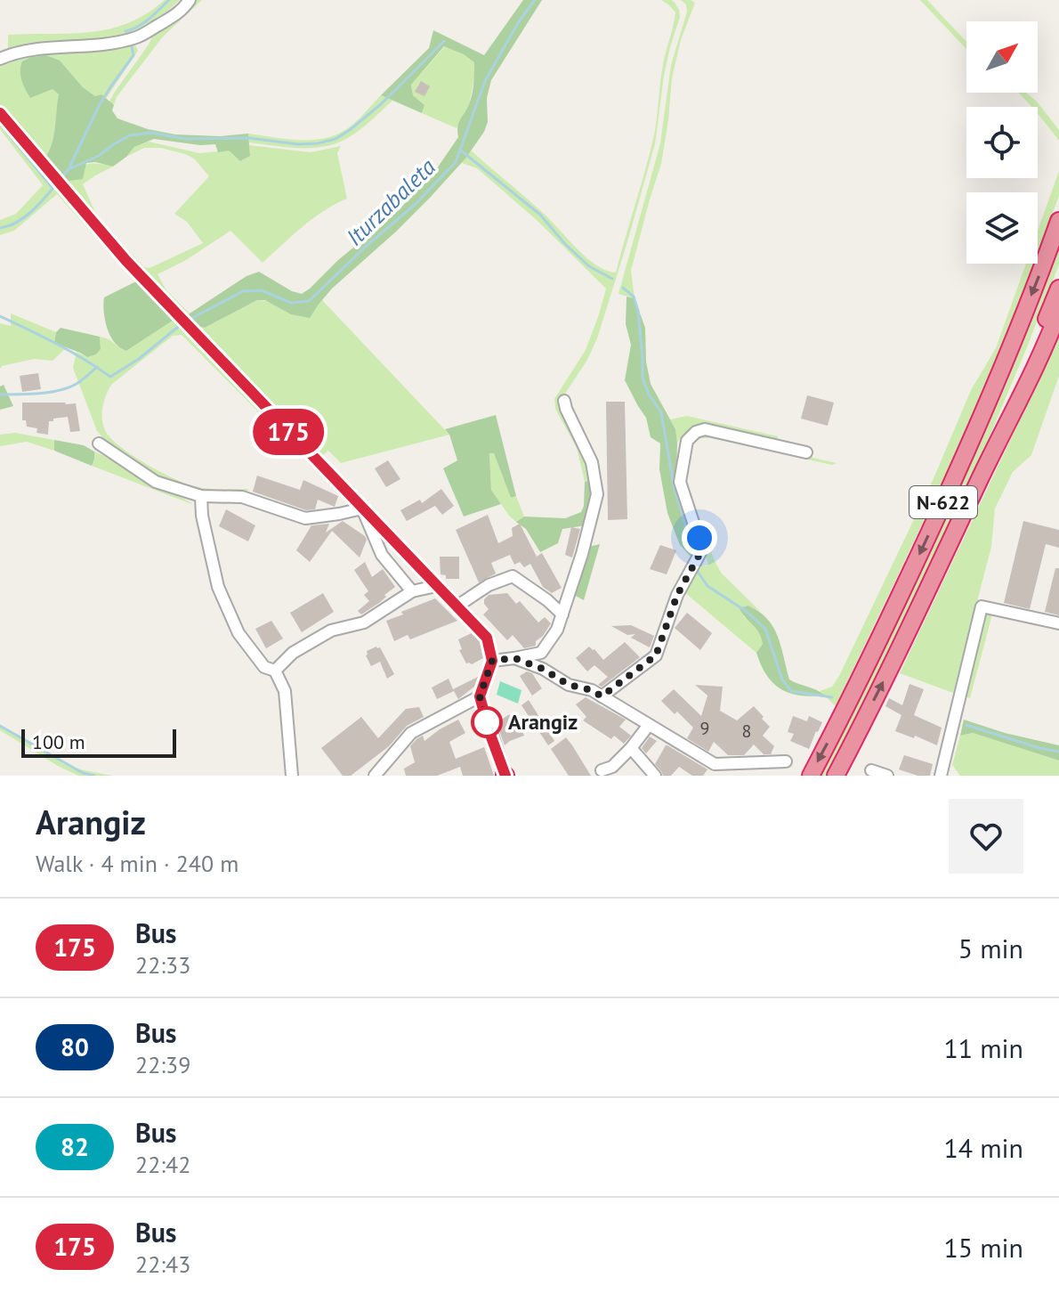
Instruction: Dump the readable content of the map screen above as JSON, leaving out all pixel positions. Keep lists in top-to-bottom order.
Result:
{
  "streets": {
    "highway": ["N-622"]
  },
  "water": ["Iturzabaleta"],
  "places": ["Arangiz"],
  "lines": ["bus line 175"],
  "house_numbers": ["9", "8"],
  "scale_bar": "100 m",
  "north": "top right",
  "page": {
    "on_map": "175",
    "scale": "100 m",
    "heading": ["Arangiz", "Walk · 4 min · 240 m"],
    "list": [
      {
        "mark": "175",
        "name": "Bus",
        "note": "22:33",
        "value": "5 min"
      },
      {
        "mark": "80",
        "name": "Bus",
        "note": "22:39",
        "value": "11 min"
      },
      {
        "mark": "82",
        "name": "Bus",
        "note": "22:42",
        "value": "14 min"
      },
      {
        "mark": "175",
        "name": "Bus",
        "note": "22:43",
        "value": "15 min"
      }
    ]
  }
}
